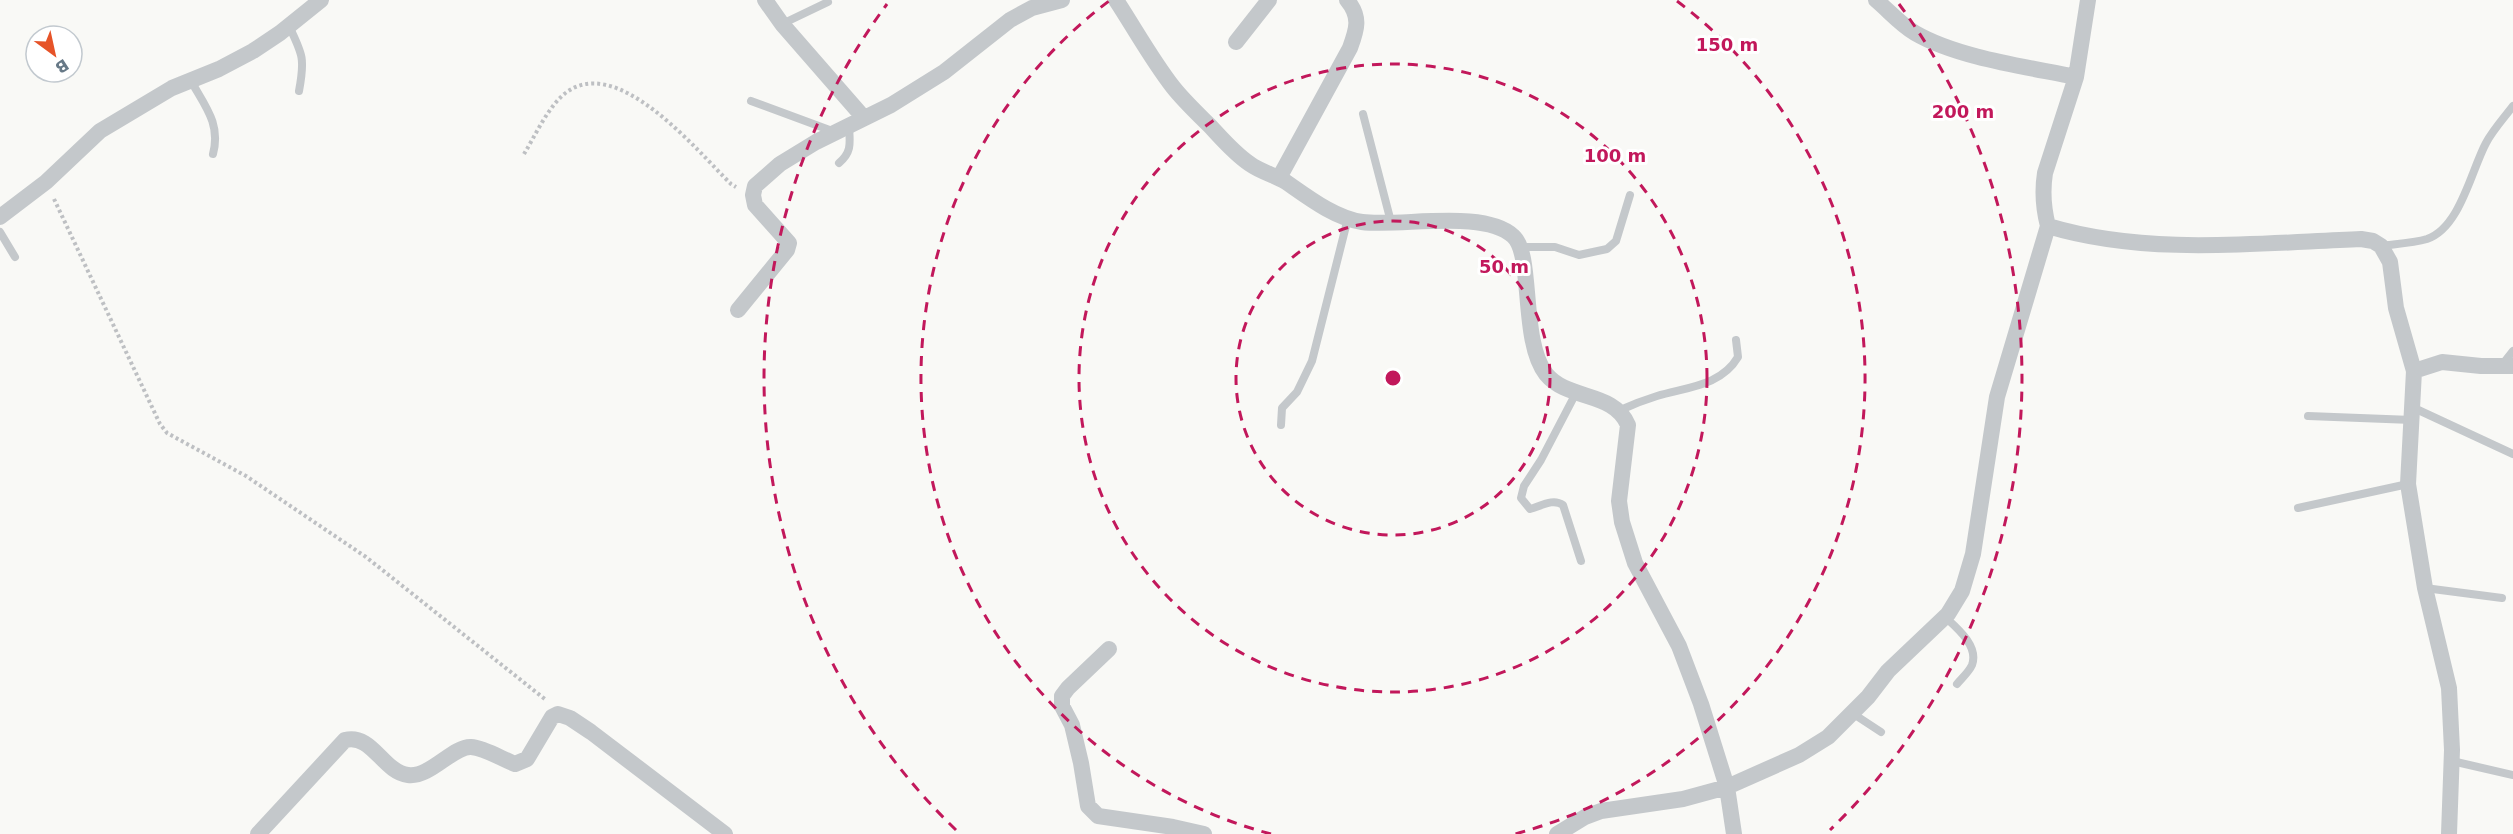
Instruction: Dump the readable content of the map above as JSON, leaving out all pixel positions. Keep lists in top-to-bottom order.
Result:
{
  "north": "bottom right",
  "rings": [
    "150 m",
    "200 m",
    "100 m",
    "50 m"
  ]
}
